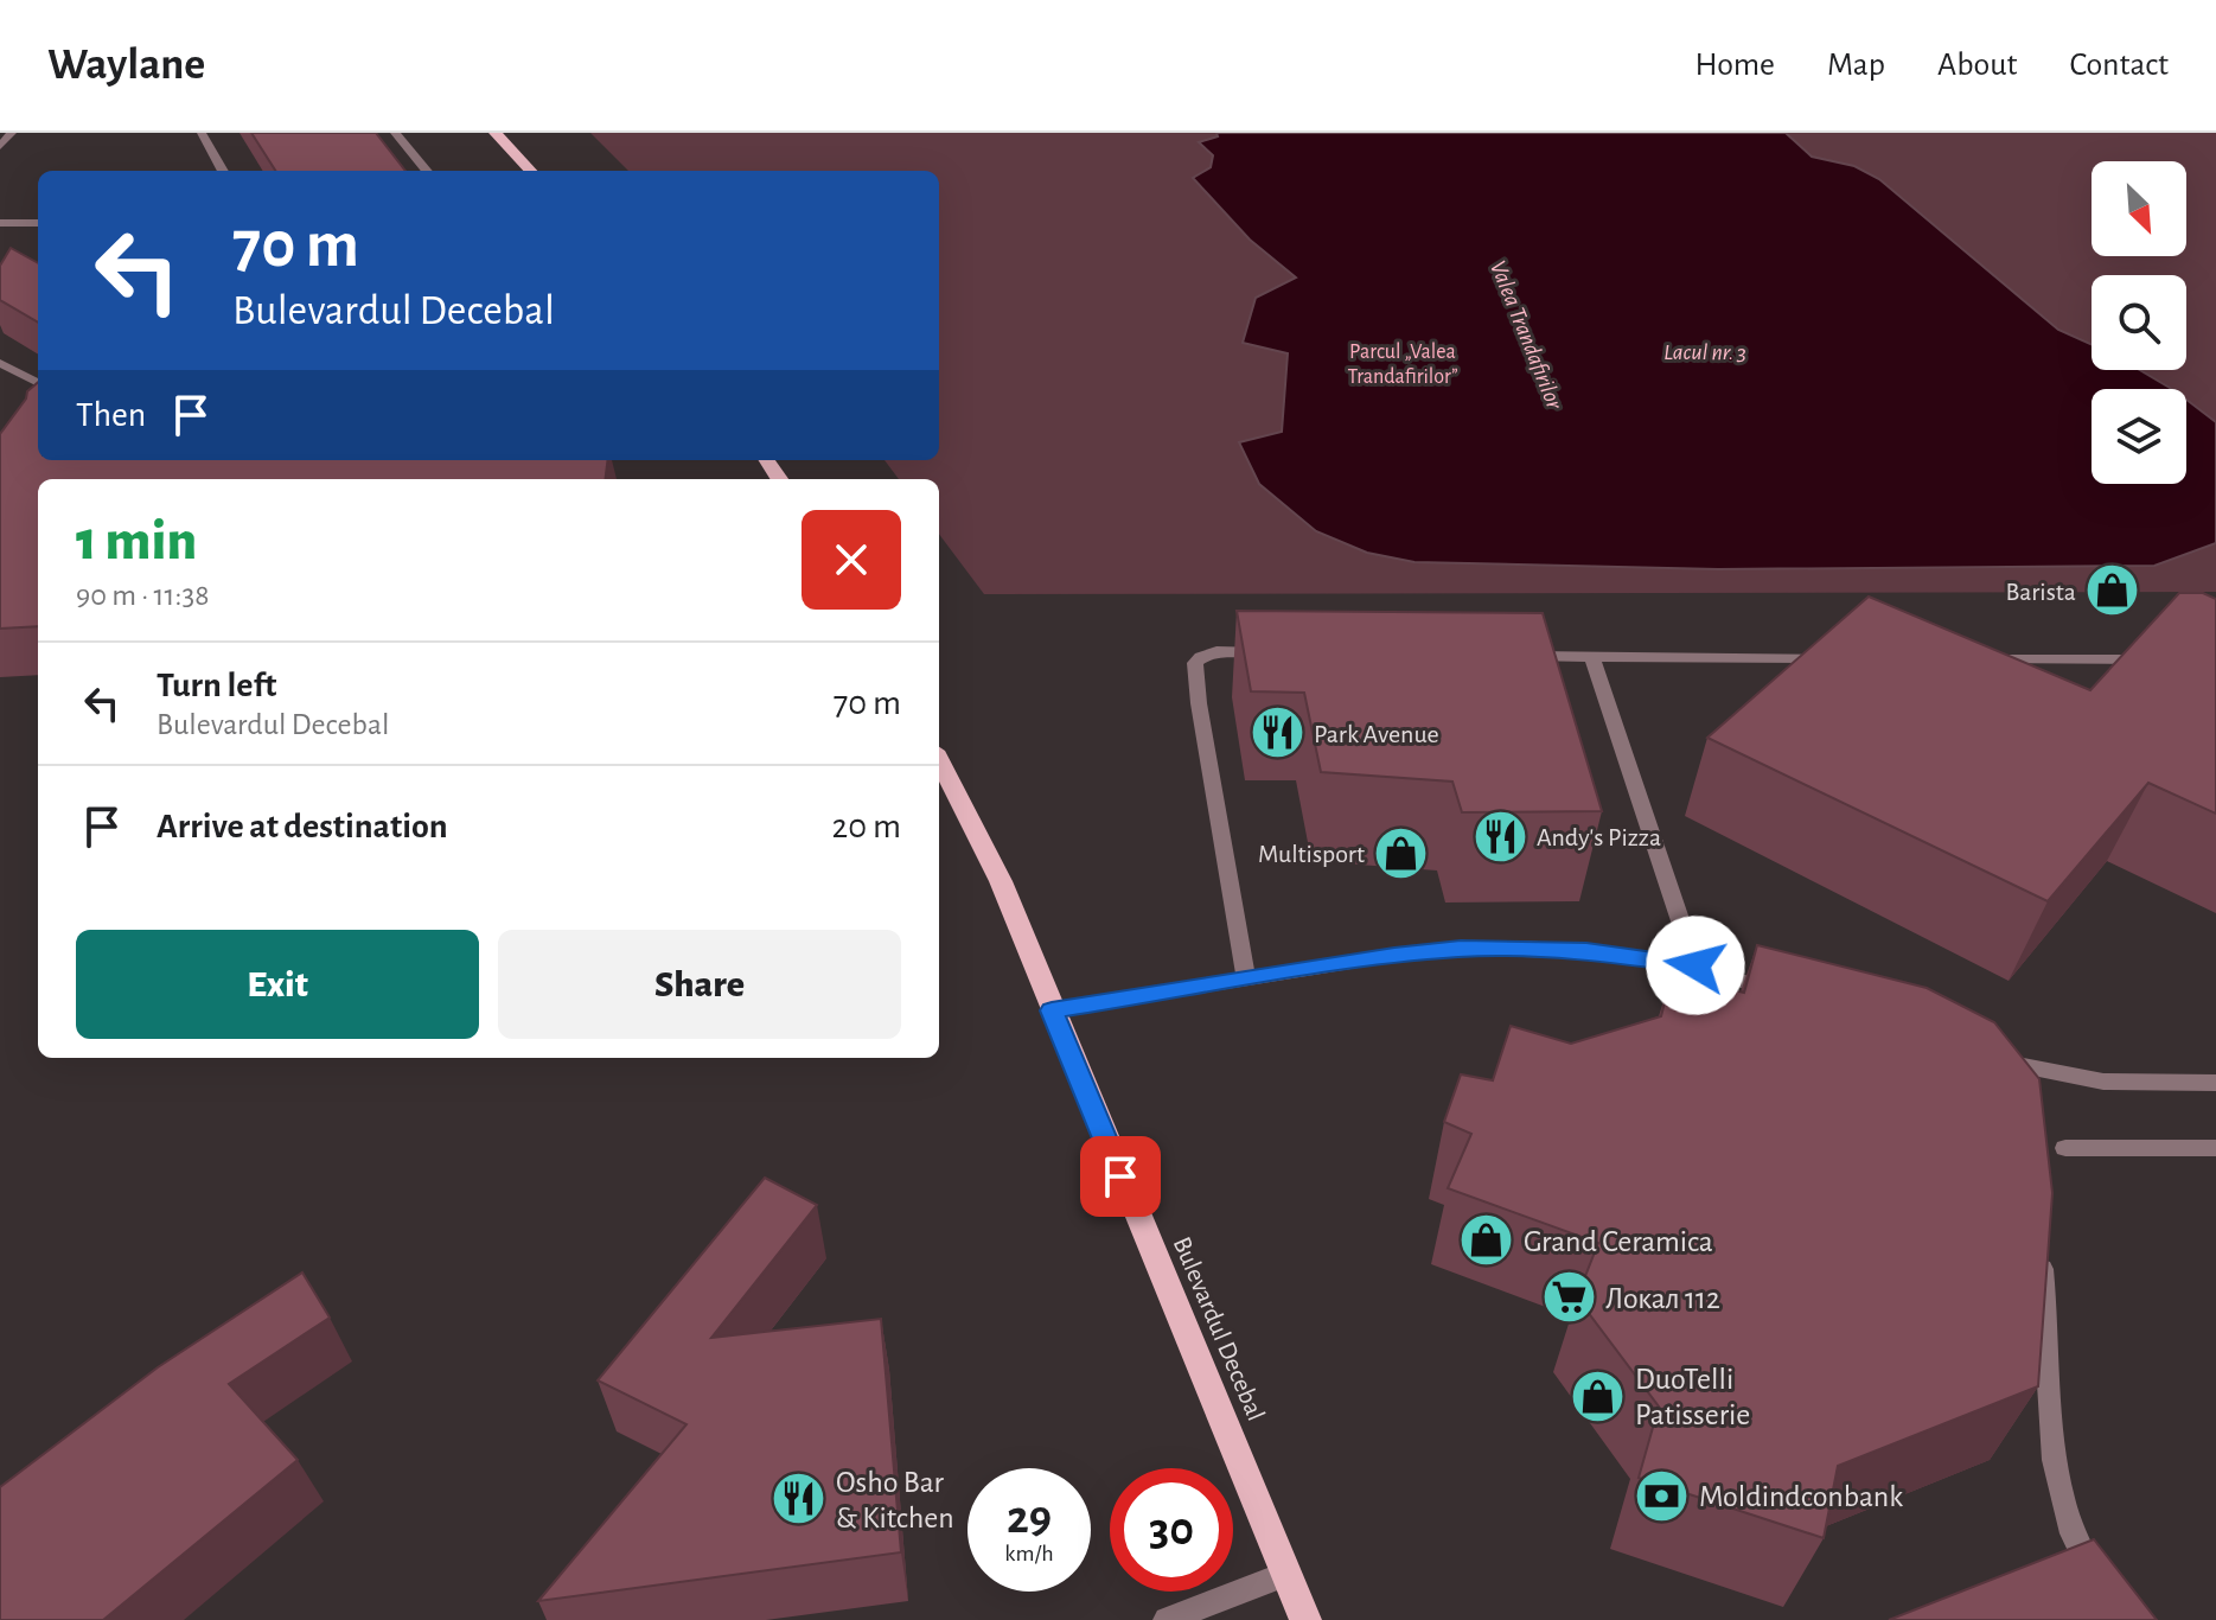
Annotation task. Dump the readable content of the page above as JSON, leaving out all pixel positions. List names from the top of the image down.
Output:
{
  "streets": {
    "main road": ["Bulevardul Decebal"]
  },
  "water": ["Valea Trandafirilor", "Lacul nr. 3"],
  "parks": ["Parcul „Valea Trandafirilor”"],
  "places": {
    "shop": [
      "Barista",
      "Multisport",
      "Grand Ceramica",
      "DuoTelli Patisserie"
    ],
    "restaurant": ["Park Avenue", "Andy's Pizza", "Osho Bar & Kitchen"],
    "supermarket": ["Локал 112"],
    "bank": ["Moldindconbank"]
  },
  "north": "bottom right",
  "page": {
    "header": "Waylane",
    "nav": [
      "Home",
      "Map",
      "About",
      "Contact"
    ],
    "turn": ["70 m", "Bulevardul Decebal"],
    "then": "Then",
    "heading": ["1 min", "90 m · 11:38"],
    "list": [
      {
        "name": "Turn left",
        "note": "Bulevardul Decebal",
        "value": "70 m"
      },
      {
        "name": "Arrive at destination",
        "value": "20 m"
      }
    ],
    "buttons": ["Exit", "Share"],
    "speed": "29 km/h",
    "limit": "30"
  }
}
